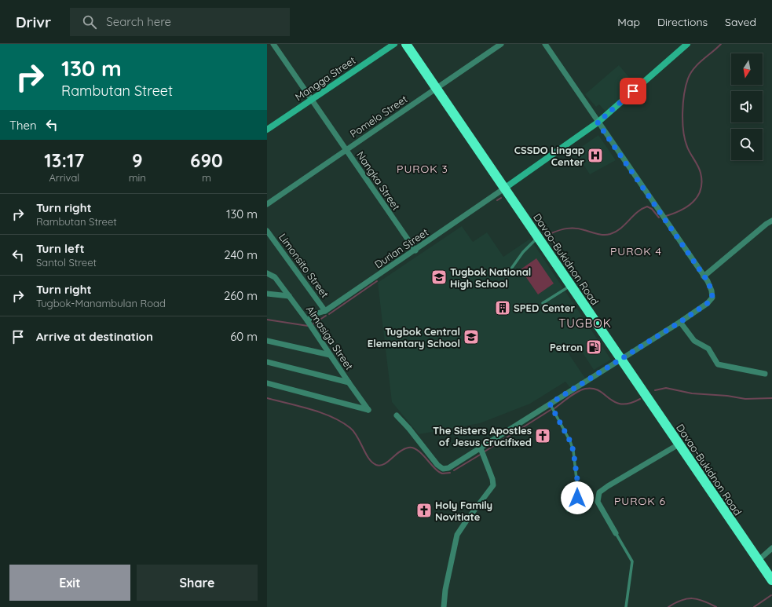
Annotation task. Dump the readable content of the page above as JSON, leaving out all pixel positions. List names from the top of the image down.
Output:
{
  "streets": {
    "highway": ["Davao-Bukidnon Road"],
    "street": [
      "Mangga Street",
      "Pomelo Street",
      "Nangka Street",
      "Durian Street",
      "Limonsito Street",
      "Almasiga Street"
    ]
  },
  "crossings": [
    ["Mangga Street", "Nangka Street"],
    ["Pomelo Street", "Nangka Street"],
    ["Pomelo Street", "Davao-Bukidnon Road"],
    ["Nangka Street", "Durian Street"],
    ["Durian Street", "Davao-Bukidnon Road"],
    ["Durian Street", "Limonsito Street"],
    ["Durian Street", "Almasiga Street"]
  ],
  "districts": [
    "PUROK 3",
    "PUROK 4",
    "TUGBOK",
    "PUROK 6"
  ],
  "places": {
    "hospital": ["CSSDO Lingap Center"],
    "school or university": ["Tugbok National High School", "Tugbok Central Elementary School"],
    "building": ["SPED Center"],
    "fuel station": ["Petron"],
    "church": ["The Sisters Apostles of Jesus Crucifixed", "Holy Family Novitiate"]
  },
  "north": "bottom",
  "page": {
    "header": "Drivr",
    "search": "Search here",
    "nav": ["Map", "Directions", "Saved"],
    "turn": ["130 m", "Rambutan Street"],
    "then": "Then",
    "eta": [
      "13:17",
      "Arrival",
      "9",
      "min",
      "690",
      "m"
    ],
    "list": [
      {
        "name": "Turn right",
        "note": "Rambutan Street",
        "value": "130 m"
      },
      {
        "name": "Turn left",
        "note": "Santol Street",
        "value": "240 m"
      },
      {
        "name": "Turn right",
        "note": "Tugbok-Manambulan Road",
        "value": "260 m"
      },
      {
        "name": "Arrive at destination",
        "value": "60 m"
      }
    ],
    "buttons": ["Exit", "Share"]
  }
}
